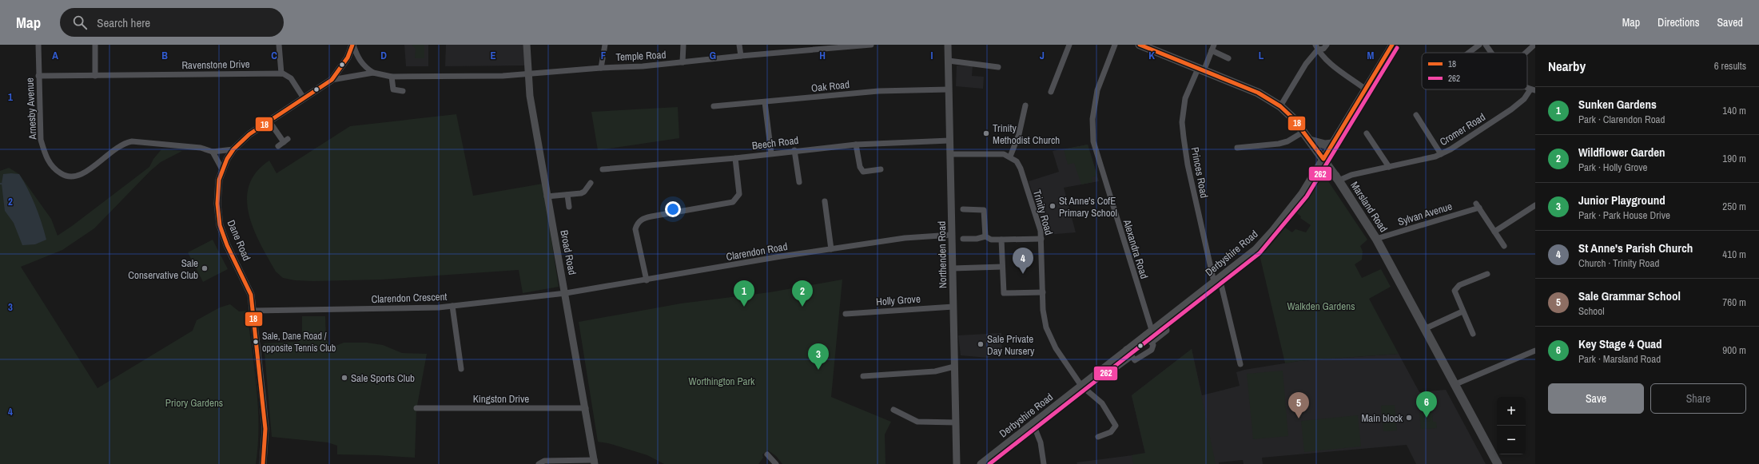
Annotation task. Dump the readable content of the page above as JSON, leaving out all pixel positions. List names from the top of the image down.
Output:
{
  "streets": {
    "main road": ["Marsland Road"],
    "street": [
      "Temple Road",
      "Ravenstone Drive",
      "Oak Road",
      "Arnesby Avenue",
      "Cromer Road",
      "Beech Road",
      "Princes Road",
      "Trinity Road",
      "Sylvan Avenue",
      "Dane Road",
      "Alexandra Road",
      "Clarendon Road",
      "Broad Road",
      "Derbyshire Road",
      "Northenden Road",
      "Clarendon Crescent",
      "Holly Grove",
      "Kingston Drive"
    ]
  },
  "crossings": [
    ["Temple Road", "Dane Road"],
    ["Temple Road", "Broad Road"],
    ["Ravenstone Drive", "Arnesby Avenue"],
    ["Oak Road", "Northenden Road"],
    ["Arnesby Avenue", "Dane Road"],
    ["Cromer Road", "Marsland Road"],
    ["Beech Road", "Northenden Road"],
    ["Princes Road", "Marsland Road"],
    ["Princes Road", "Derbyshire Road"],
    ["Marsland Road", "Sylvan Avenue"],
    ["Marsland Road", "Derbyshire Road"],
    ["Trinity Road", "Derbyshire Road"],
    ["Dane Road", "Clarendon Crescent"],
    ["Alexandra Road", "Derbyshire Road"],
    ["Clarendon Road", "Broad Road"],
    ["Clarendon Road", "Northenden Road"],
    ["Clarendon Road", "Clarendon Crescent"],
    ["Broad Road", "Clarendon Crescent"],
    ["Broad Road", "Kingston Drive"],
    ["Northenden Road", "Holly Grove"]
  ],
  "parks": ["Walkden Gardens", "Worthington Park", "Priory Gardens"],
  "places": [
    "Trinity Methodist Church",
    "St Anne's CofE Primary School",
    "Sale Conservative Club",
    "Sale, Dane Road / opposite Tennis Club",
    "Sale Private Day Nursery",
    "Sale Sports Club",
    "Main block"
  ],
  "lines": ["transit line 18", "transit line 262"],
  "legend": ["18", "262"],
  "page": {
    "header": "Map",
    "search": "Search here",
    "nav": ["Map", "Directions", "Saved"],
    "heading": ["Nearby", "6 results"],
    "list": [
      {
        "mark": "1",
        "name": "Sunken Gardens",
        "note": "Park · Clarendon Road",
        "value": "140 m"
      },
      {
        "mark": "2",
        "name": "Wildflower Garden",
        "note": "Park · Holly Grove",
        "value": "190 m"
      },
      {
        "mark": "3",
        "name": "Junior Playground",
        "note": "Park · Park House Drive",
        "value": "250 m"
      },
      {
        "mark": "4",
        "name": "St Anne's Parish Church",
        "note": "Church · Trinity Road",
        "value": "410 m"
      },
      {
        "mark": "5",
        "name": "Sale Grammar School",
        "note": "School",
        "value": "760 m"
      },
      {
        "mark": "6",
        "name": "Key Stage 4 Quad",
        "note": "Park · Marsland Road",
        "value": "900 m"
      }
    ],
    "pins": [
      "4",
      "1",
      "2",
      "3",
      "6",
      "5"
    ],
    "buttons": ["Save", "Share"],
    "map_buttons": ["+", "−"]
  },
  "grid": {
    "columns": [
      "A",
      "B",
      "C",
      "D",
      "E",
      "F",
      "G",
      "H",
      "I",
      "J",
      "K",
      "L",
      "M"
    ],
    "rows": [
      "1",
      "2",
      "3",
      "4"
    ]
  }
}
